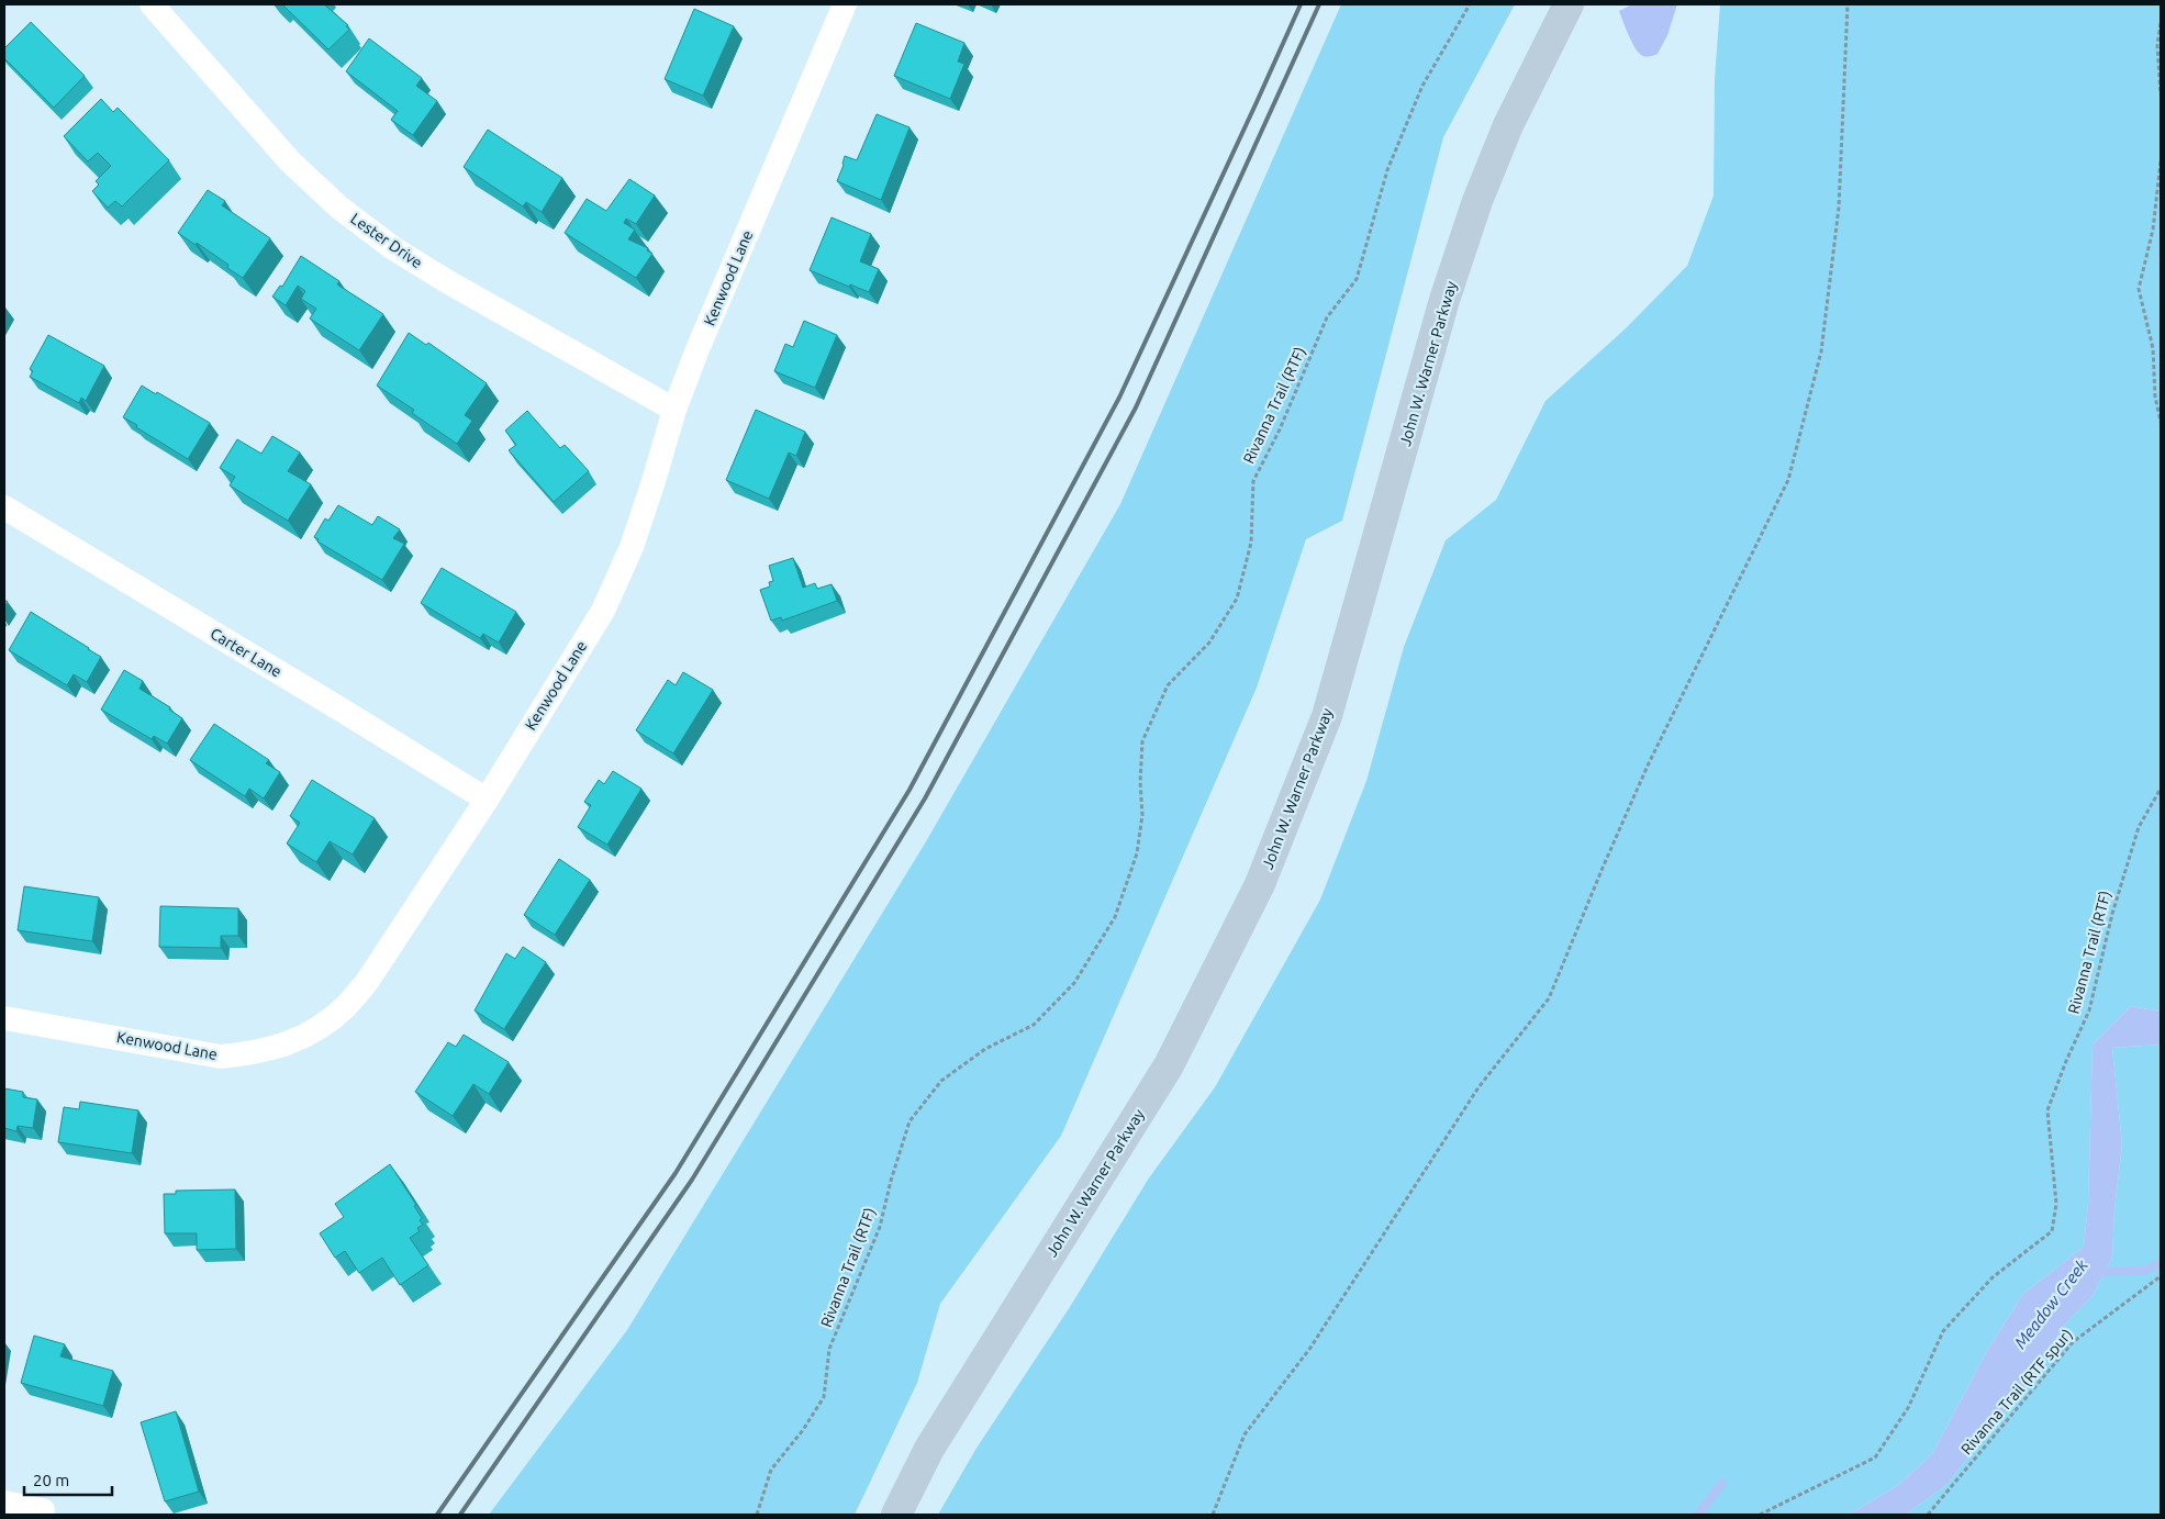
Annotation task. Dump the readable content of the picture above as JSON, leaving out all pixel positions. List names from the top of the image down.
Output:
{
  "streets": {
    "main road": ["John W. Warner Parkway"],
    "street": ["Lester Drive", "Kenwood Lane", "Carter Lane"],
    "path": ["Rivanna Trail (RTF)", "Rivanna Trail (RTF spur)"]
  },
  "crossings": [
    ["Lester Drive", "Kenwood Lane"],
    ["Kenwood Lane", "Carter Lane"]
  ],
  "water": ["Meadow Creek"],
  "scale_bar": "20 m"
}
